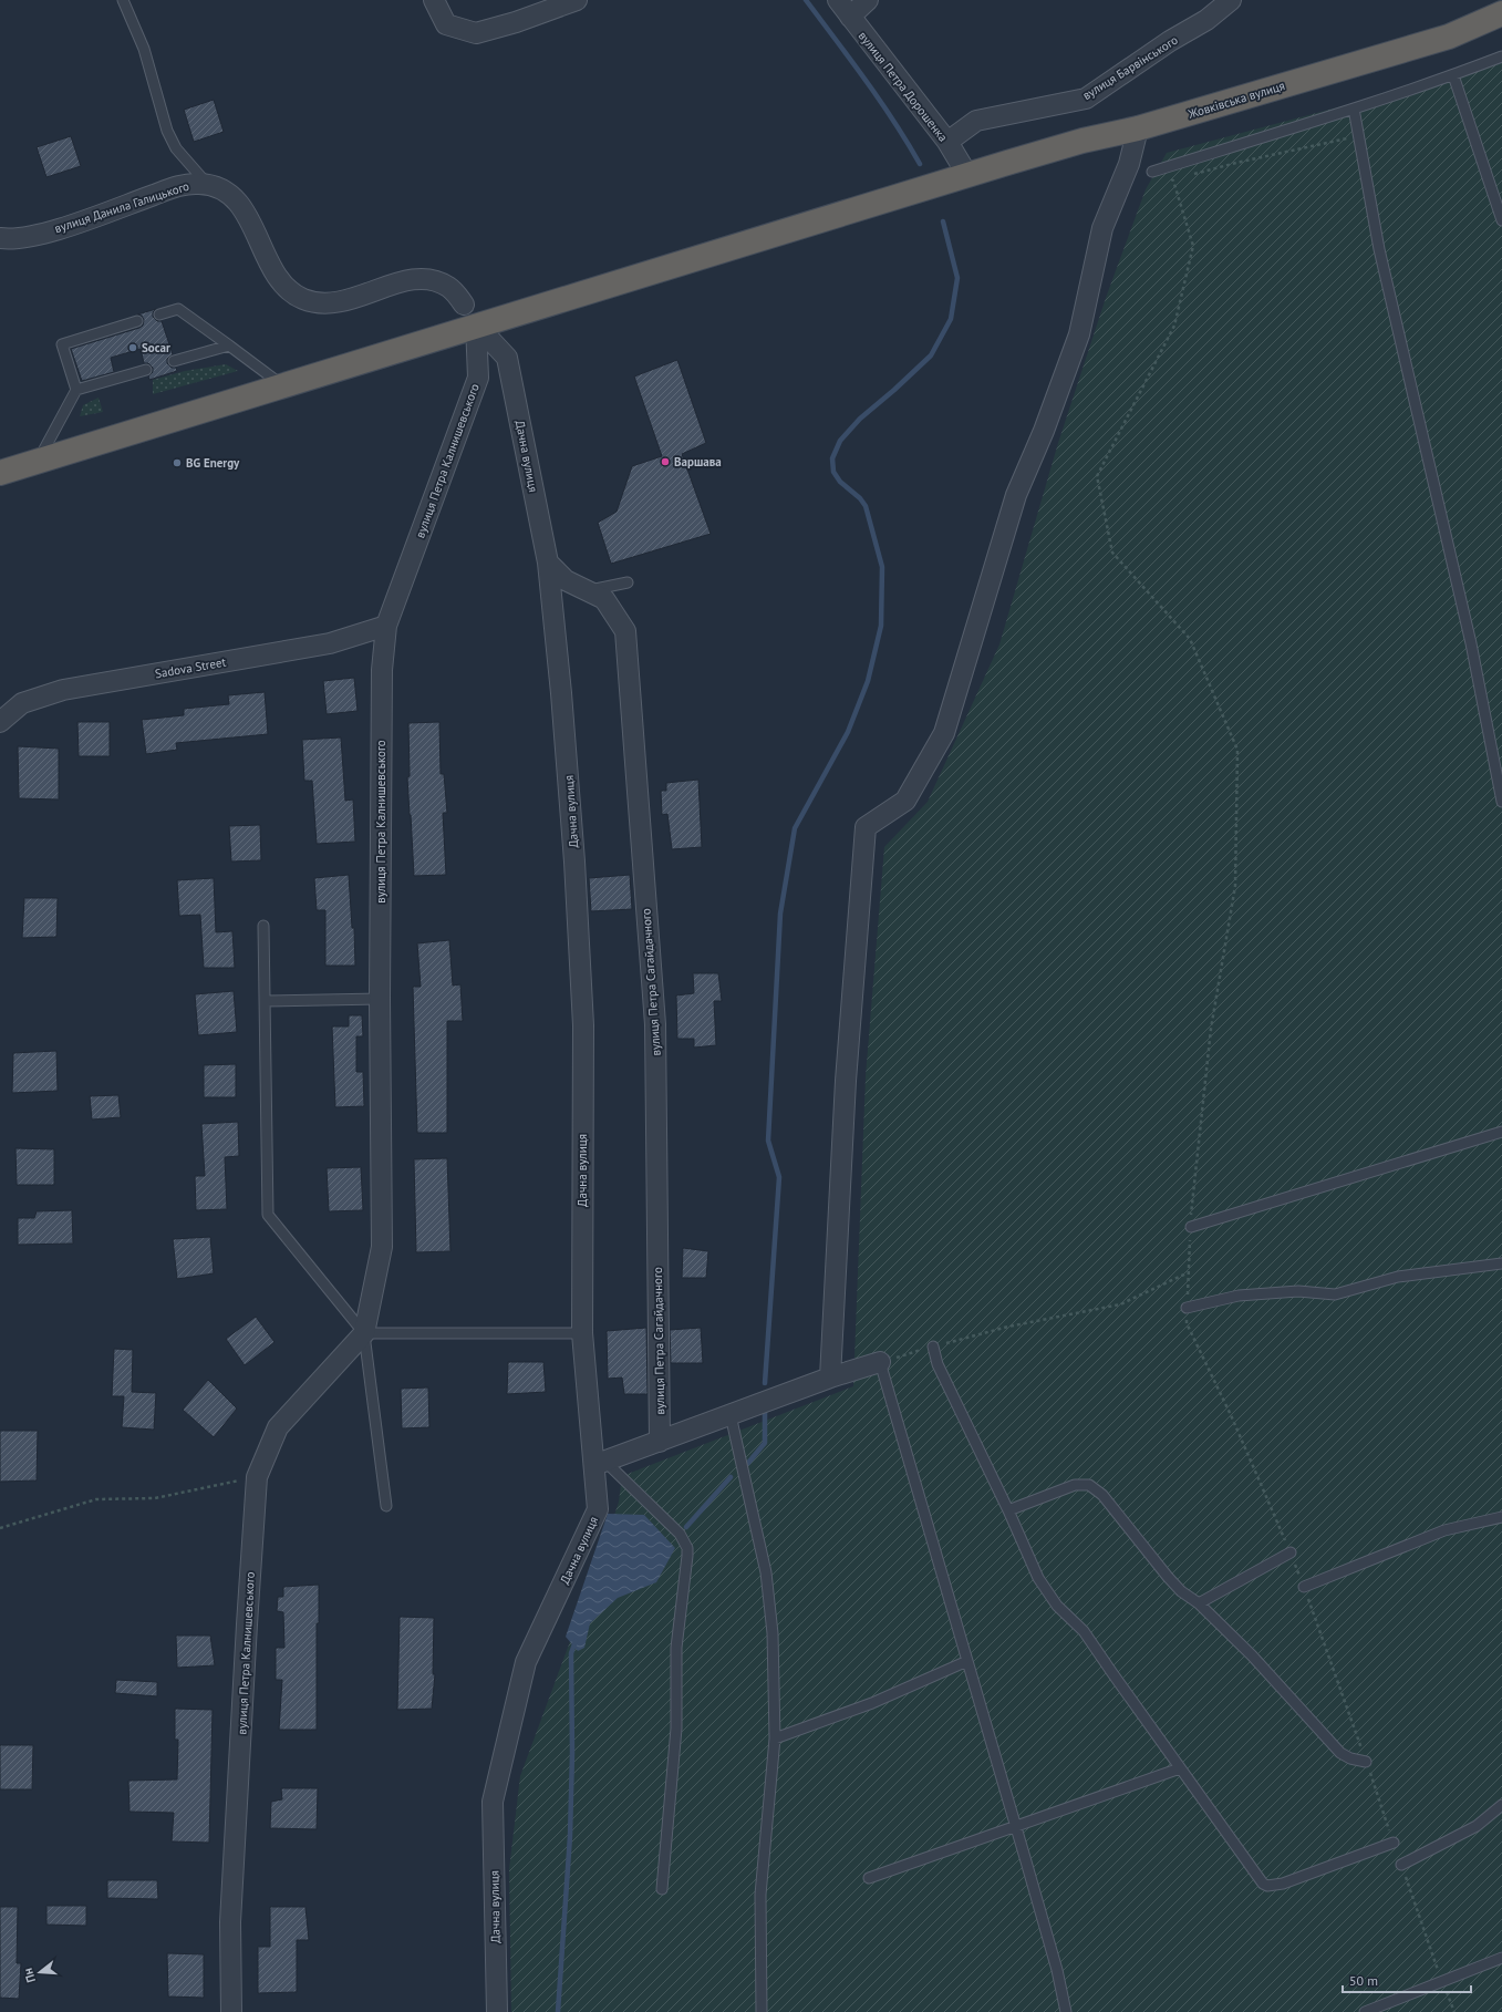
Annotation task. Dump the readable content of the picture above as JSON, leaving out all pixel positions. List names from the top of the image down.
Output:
{
  "streets": {
    "highway": ["Жовківська вулиця"],
    "street": [
      "вулиця Барвінського",
      "вулиця Петра Дорошенка",
      "вулиця Данила Галицького",
      "Дачна вулиця",
      "вулиця Петра Калнишевського",
      "Sadova Street",
      "вулиця Петра Сагайдачного"
    ]
  },
  "crossings": [
    ["вулиця Барвінського", "вулиця Петра Дорошенка"],
    ["вулиця Петра Дорошенка", "Жовківська вулиця"],
    ["Жовківська вулиця", "вулиця Данила Галицького"],
    ["Жовківська вулиця", "Дачна вулиця"],
    ["Жовківська вулиця", "вулиця Петра Калнишевського"],
    ["вулиця Данила Галицького", "Дачна вулиця"],
    ["вулиця Данила Галицького", "вулиця Петра Калнишевського"],
    ["Дачна вулиця", "вулиця Петра Калнишевського"],
    ["Дачна вулиця", "вулиця Петра Сагайдачного"],
    ["вулиця Петра Калнишевського", "Sadova Street"]
  ],
  "places": ["Socar", "Варшава", "BG Energy"],
  "scale_bar": "50 m",
  "north": "left"
}
